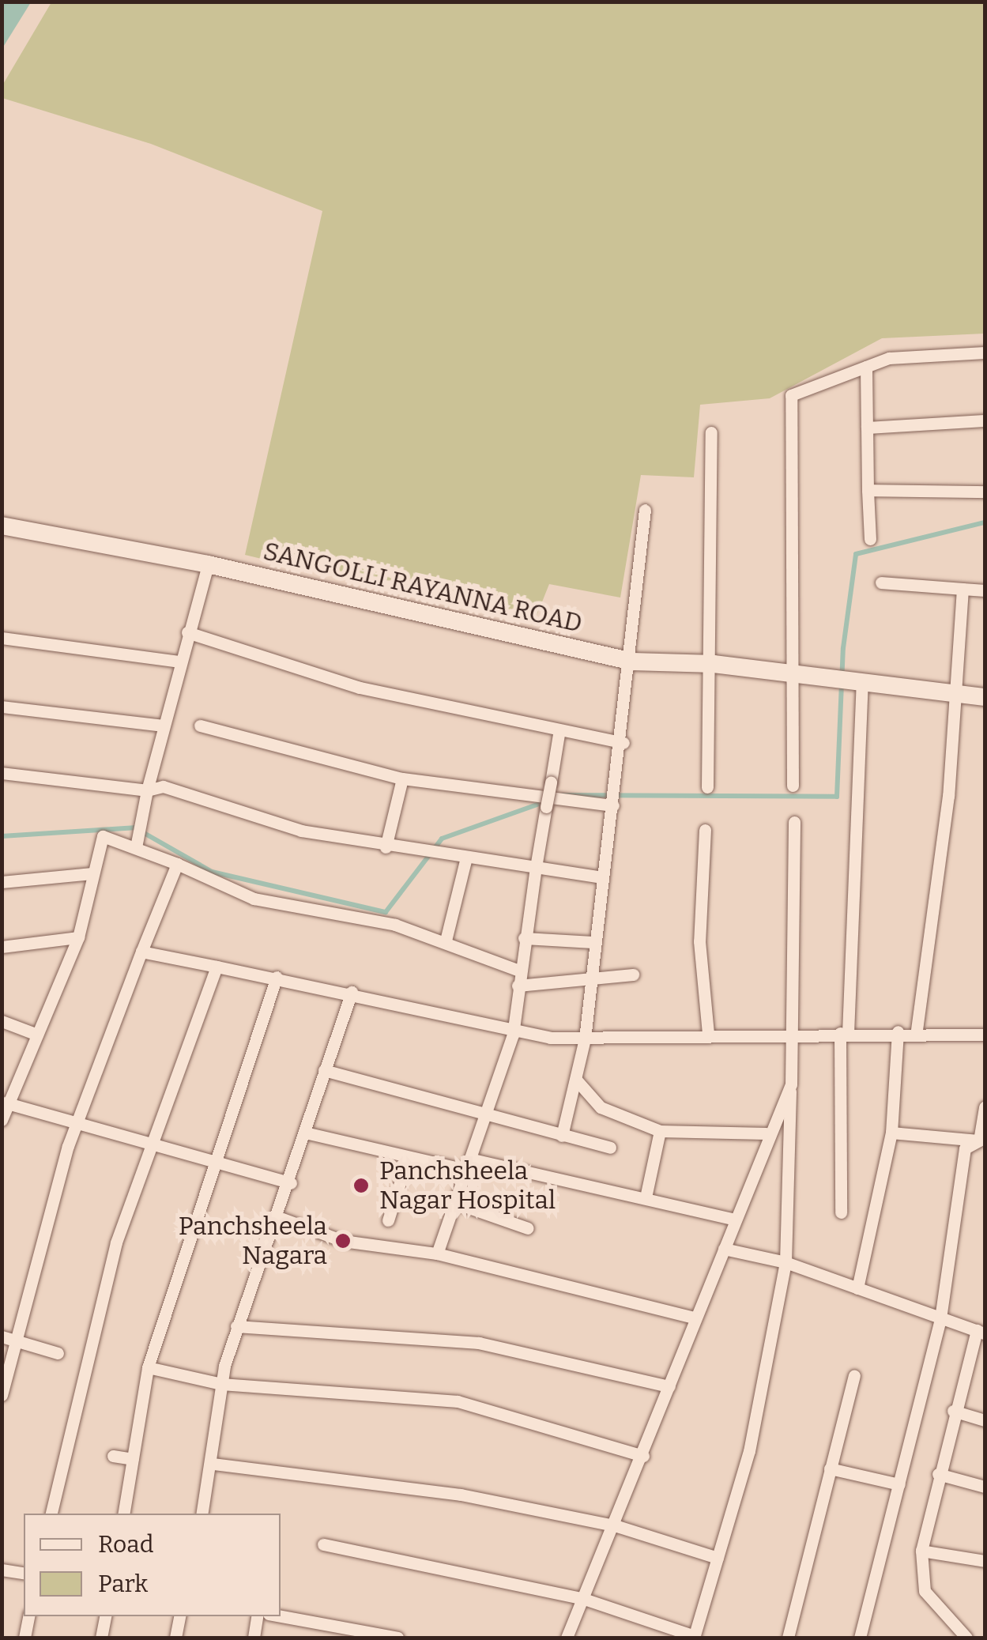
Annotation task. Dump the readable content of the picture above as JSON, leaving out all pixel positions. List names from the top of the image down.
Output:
{
  "streets": {
    "street": ["SANGOLLI RAYANNA ROAD"]
  },
  "places": ["Panchsheela Nagar Hospital", "Panchsheela Nagara"],
  "legend": ["Road", "Park"]
}
